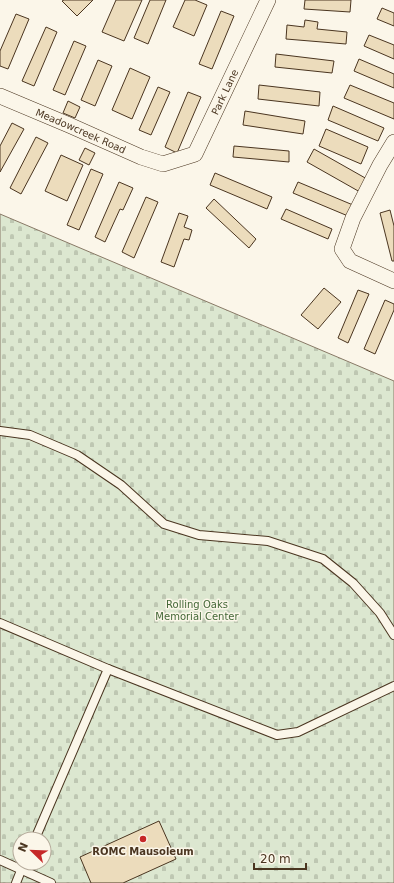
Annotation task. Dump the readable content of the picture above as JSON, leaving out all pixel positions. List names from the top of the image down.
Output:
{
  "streets": {
    "street": ["Park Lane", "Meadowcreek Road"]
  },
  "crossings": [
    ["Park Lane", "Meadowcreek Road"]
  ],
  "parks": ["Rolling Oaks Memorial Center"],
  "places": ["ROMC Mausoleum"],
  "scale_bar": "20 m",
  "north": "top left"
}
